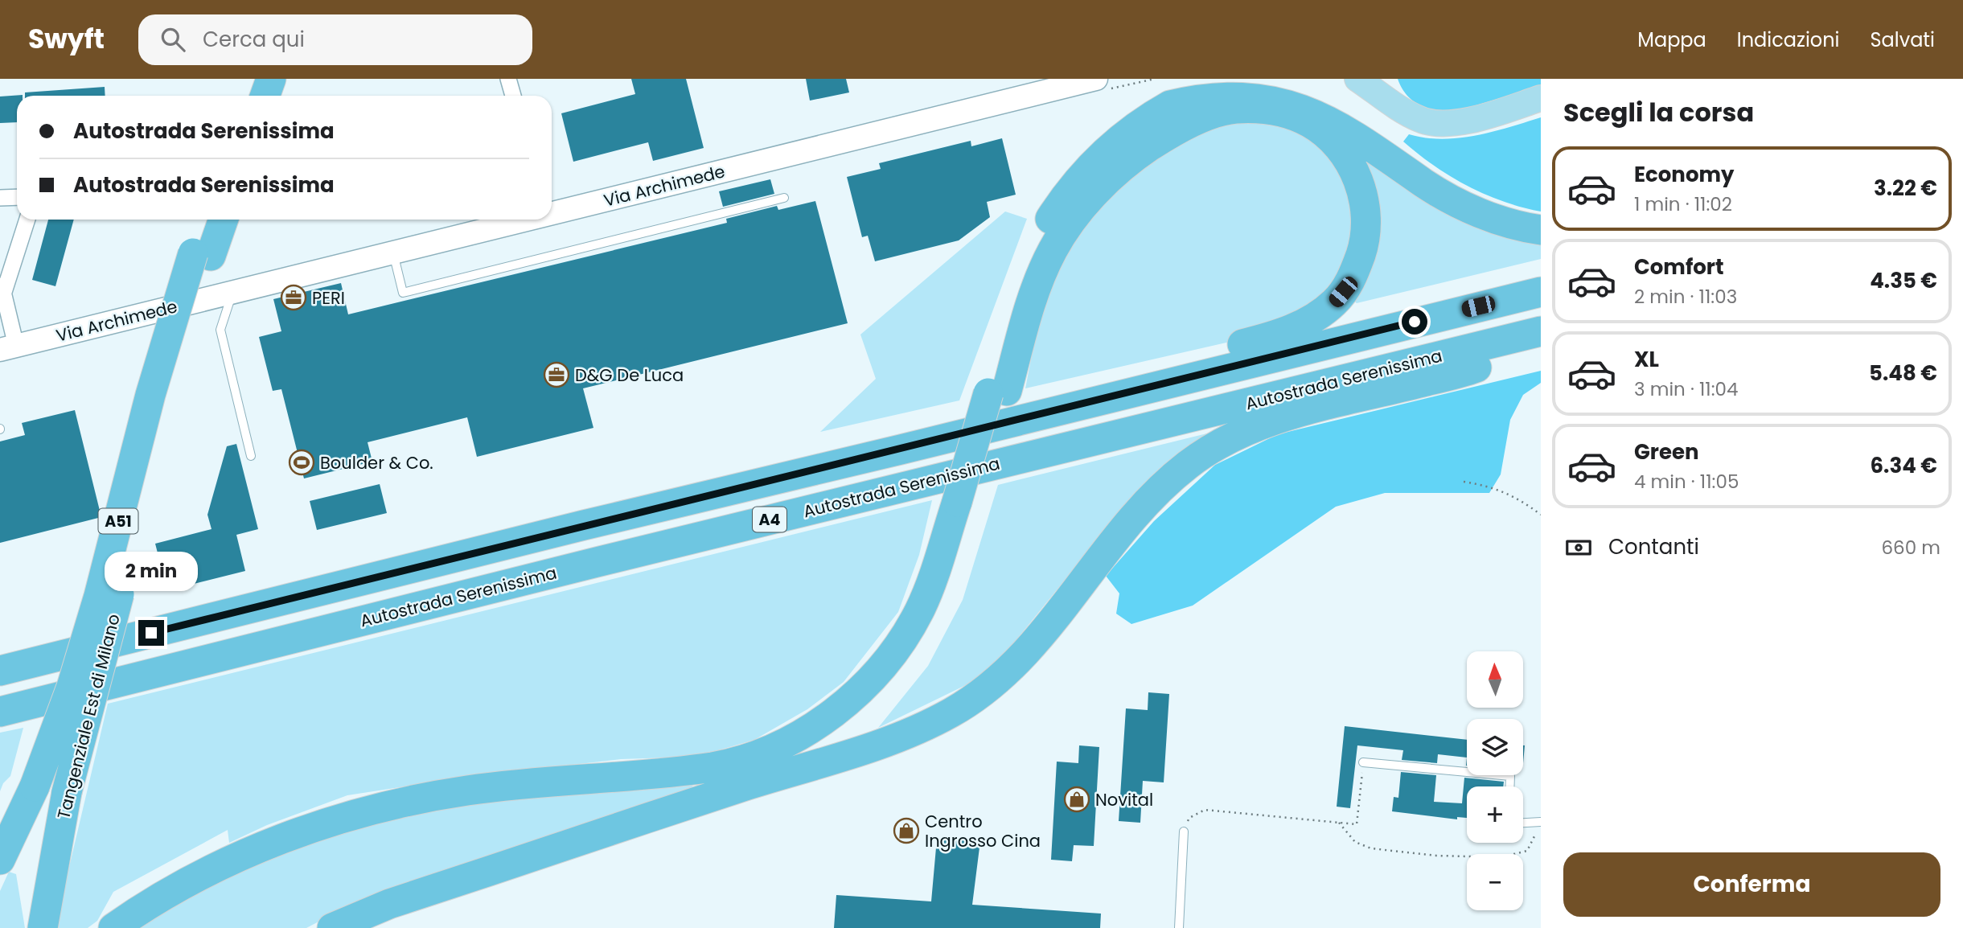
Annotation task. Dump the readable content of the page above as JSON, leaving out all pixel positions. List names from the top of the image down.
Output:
{
  "streets": {
    "highway": [
      "Autostrada Serenissima",
      "A4",
      "A51",
      "Tangenziale Est di Milano"
    ],
    "street": ["Via Archimede"]
  },
  "places": {
    "office": ["PERI", "D&G De Luca"],
    "sports": ["Boulder & Co."],
    "shop": ["Novital", "Centro Ingrosso Cina"]
  },
  "north": "top",
  "page": {
    "header": "Swyft",
    "search": "Cerca qui",
    "nav": ["Mappa", "Indicazioni", "Salvati"],
    "heading": "Scegli la corsa",
    "banner": ["Autostrada Serenissima", "Autostrada Serenissima"],
    "list": [
      {
        "name": "Economy",
        "note": "1 min · 11:02",
        "value": "3.22 €"
      },
      {
        "name": "Comfort",
        "note": "2 min · 11:03",
        "value": "4.35 €"
      },
      {
        "name": "XL",
        "note": "3 min · 11:04",
        "value": "5.48 €"
      },
      {
        "name": "Green",
        "note": "4 min · 11:05",
        "value": "6.34 €"
      }
    ],
    "pay": ["Contanti", "660 m"],
    "bubble": "2 min",
    "map_buttons": ["+", "−"],
    "buttons": "Conferma"
  }
}
